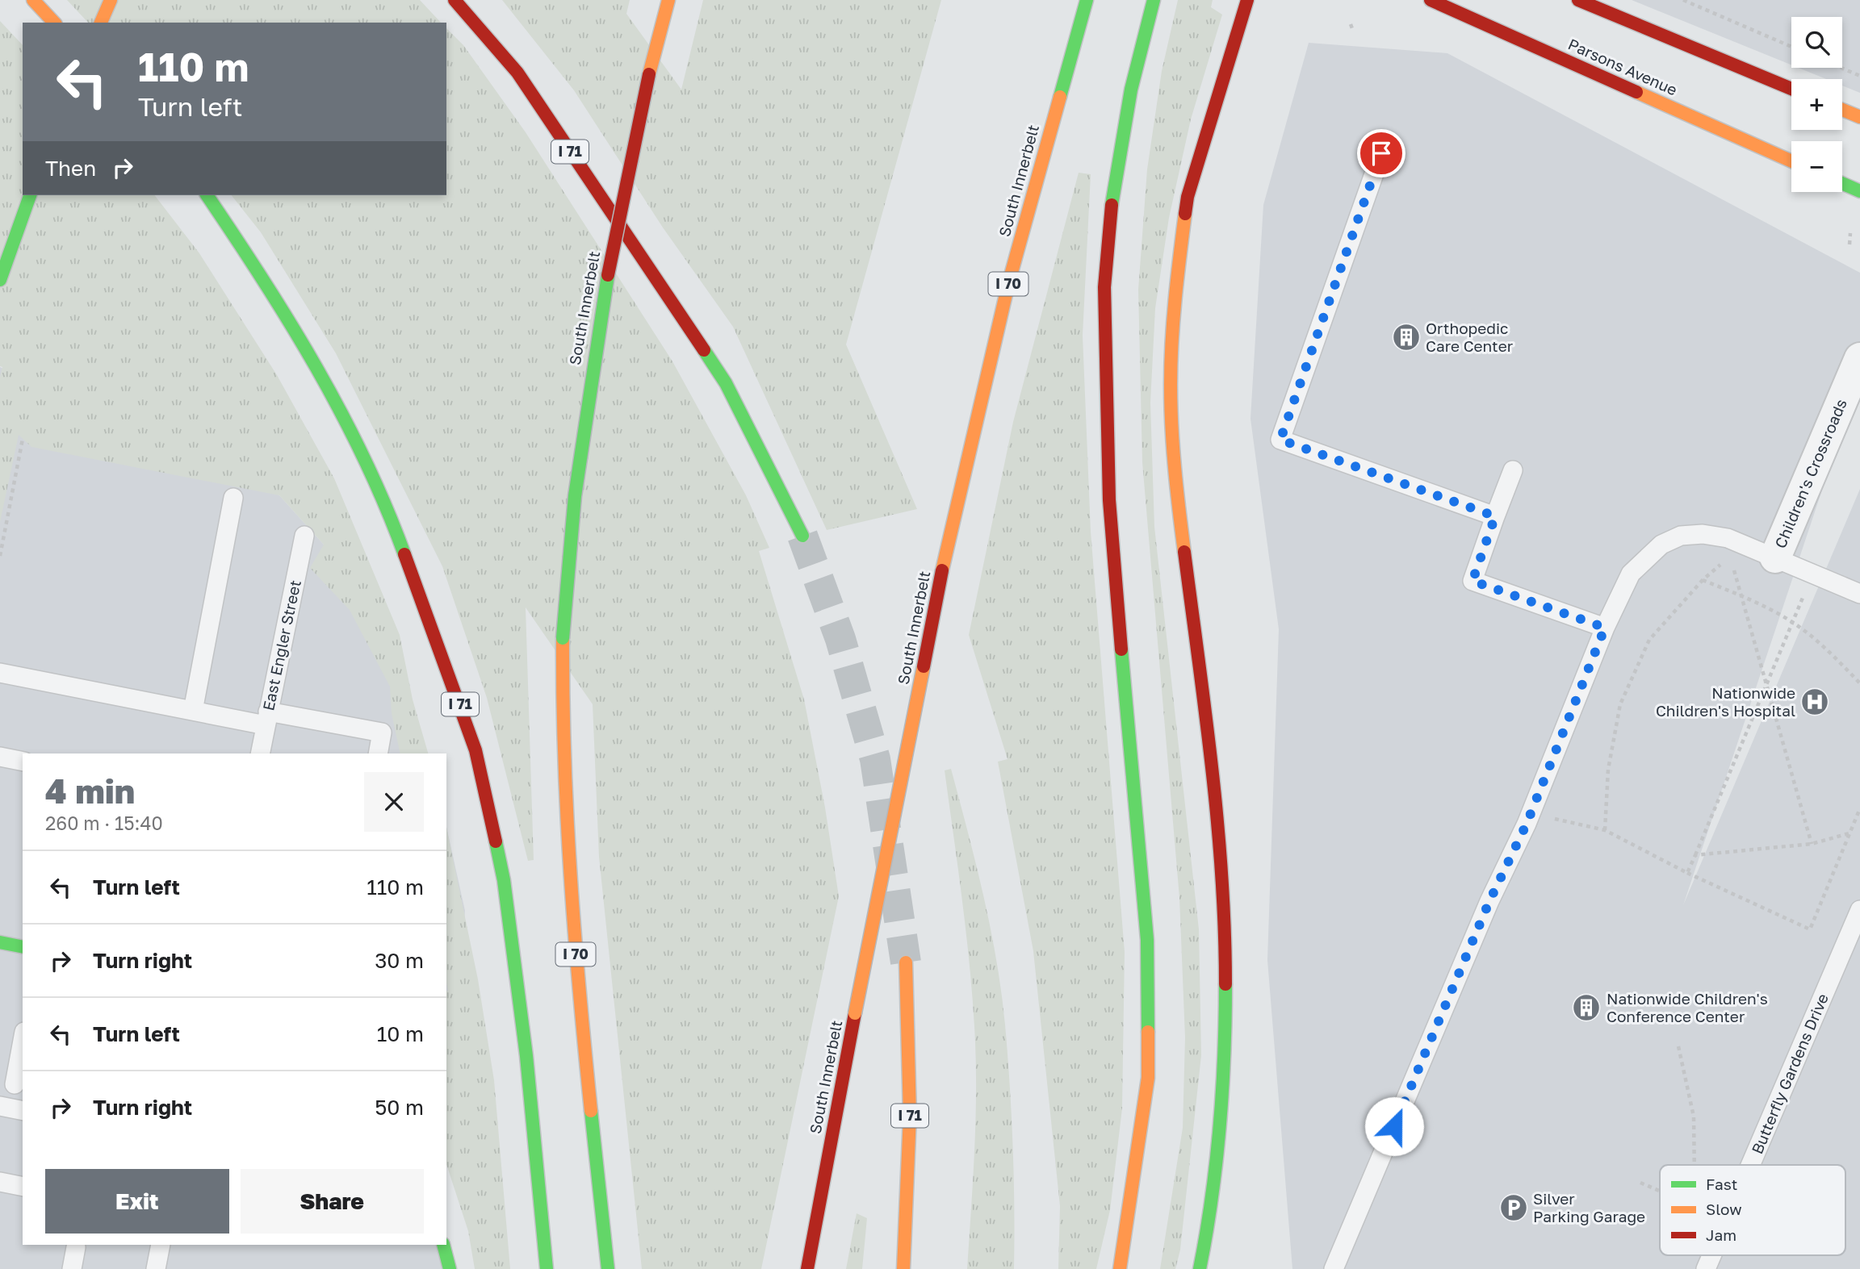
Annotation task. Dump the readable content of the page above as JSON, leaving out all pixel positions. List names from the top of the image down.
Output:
{
  "streets": {
    "main road": [
      "Parsons Avenue",
      "I 71",
      "South Innerbelt",
      "I 70"
    ],
    "street": ["Children's Crossroads"],
    "lane": ["East Engler Street", "Butterfly Gardens Drive"]
  },
  "places": {
    "building": ["Orthopedic Care Center", "Nationwide Children's Conference Center"],
    "hospital": ["Nationwide Children's Hospital"],
    "parking": ["Silver Parking Garage"]
  },
  "legend": ["Fast", "Slow", "Jam"],
  "page": {
    "map_buttons": ["+", "−"],
    "turn": ["110 m", "Turn left"],
    "then": "Then",
    "heading": ["4 min", "260 m · 15:40"],
    "list": [
      {
        "name": "Turn left",
        "value": "110 m"
      },
      {
        "name": "Turn right",
        "value": "30 m"
      },
      {
        "name": "Turn left",
        "value": "10 m"
      },
      {
        "name": "Turn right",
        "value": "50 m"
      }
    ],
    "buttons": ["Exit", "Share"]
  }
}
